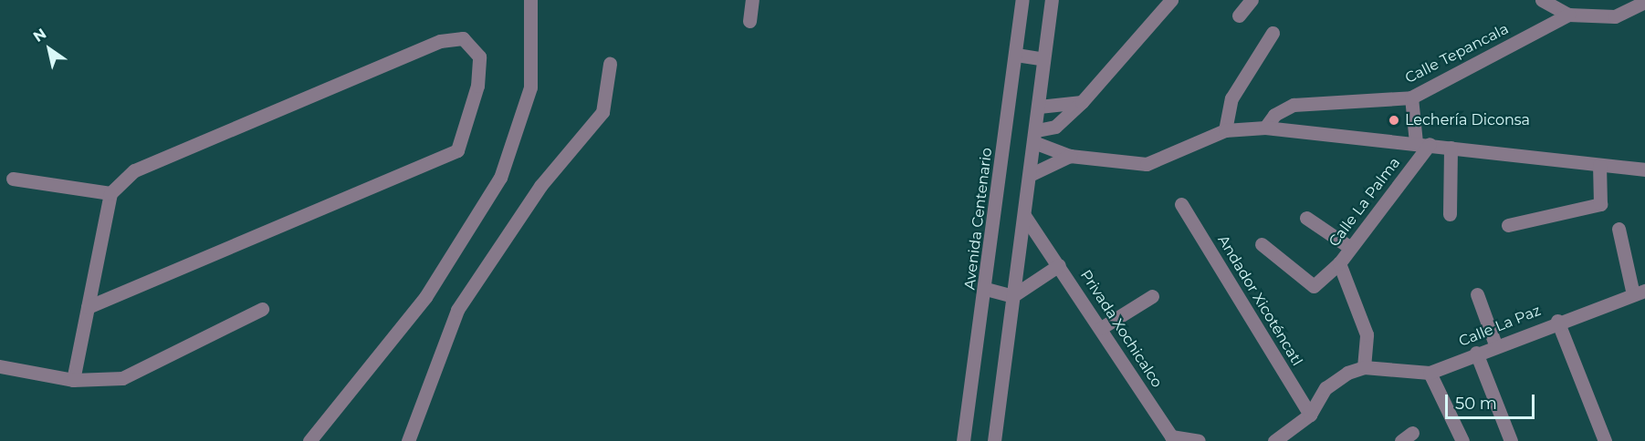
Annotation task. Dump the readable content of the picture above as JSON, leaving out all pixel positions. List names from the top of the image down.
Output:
{
  "streets": {
    "street": [
      "Calle Tepancala",
      "Calle La Palma",
      "Avenida Centenario",
      "Andador Xicoténcatl",
      "Calle La Paz",
      "Privada Xochicalco"
    ]
  },
  "crossings": [
    ["Calle La Palma", "Calle La Paz"]
  ],
  "places": ["Lechería Diconsa"],
  "scale_bar": "50 m",
  "north": "top left"
}
